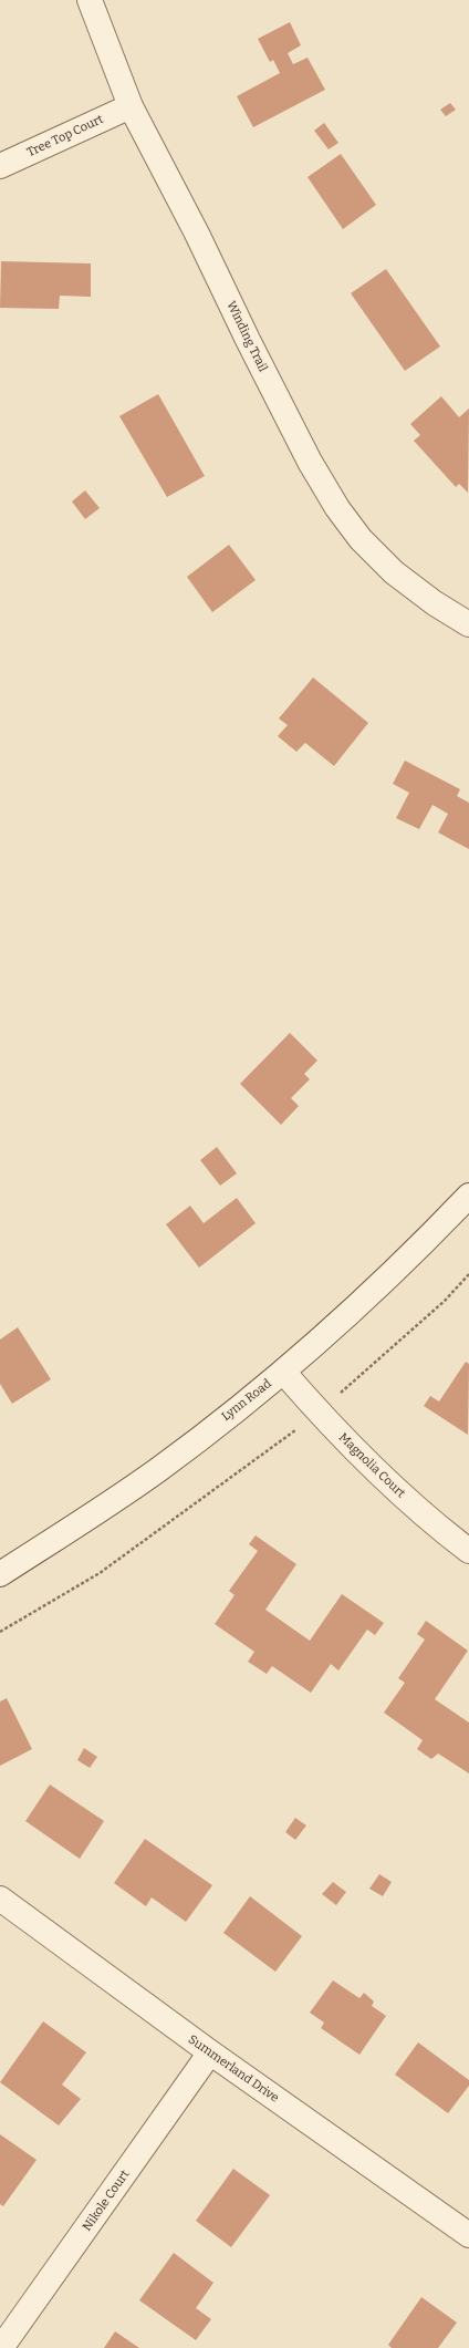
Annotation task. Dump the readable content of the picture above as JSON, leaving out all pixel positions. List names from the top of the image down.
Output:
{
  "streets": {
    "street": [
      "Tree Top Court",
      "Winding Trail",
      "Lynn Road",
      "Magnolia Court",
      "Summerland Drive",
      "Nikole Court"
    ]
  },
  "crossings": [
    ["Tree Top Court", "Winding Trail"],
    ["Lynn Road", "Magnolia Court"],
    ["Summerland Drive", "Nikole Court"]
  ]
}
